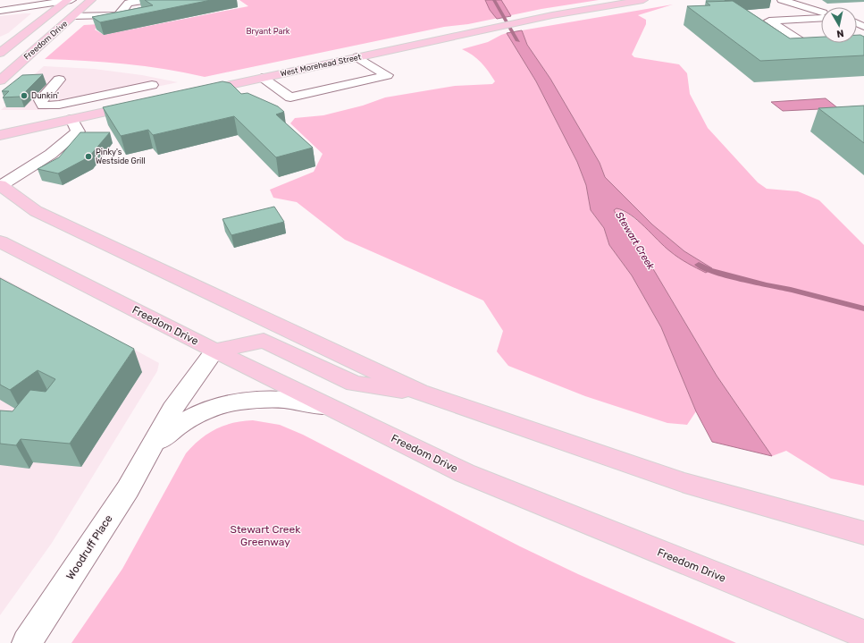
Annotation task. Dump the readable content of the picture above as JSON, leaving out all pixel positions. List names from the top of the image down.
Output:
{
  "streets": {
    "main road": ["Freedom Drive", "West Morehead Street"],
    "street": ["Woodruff Place"]
  },
  "crossings": [
    ["Freedom Drive", "Woodruff Place"]
  ],
  "water": ["Stewart Creek"],
  "parks": ["Bryant Park", "Stewart Creek Greenway"],
  "places": ["Dunkin'", "Pinky's Westside Grill"],
  "north": "bottom"
}
